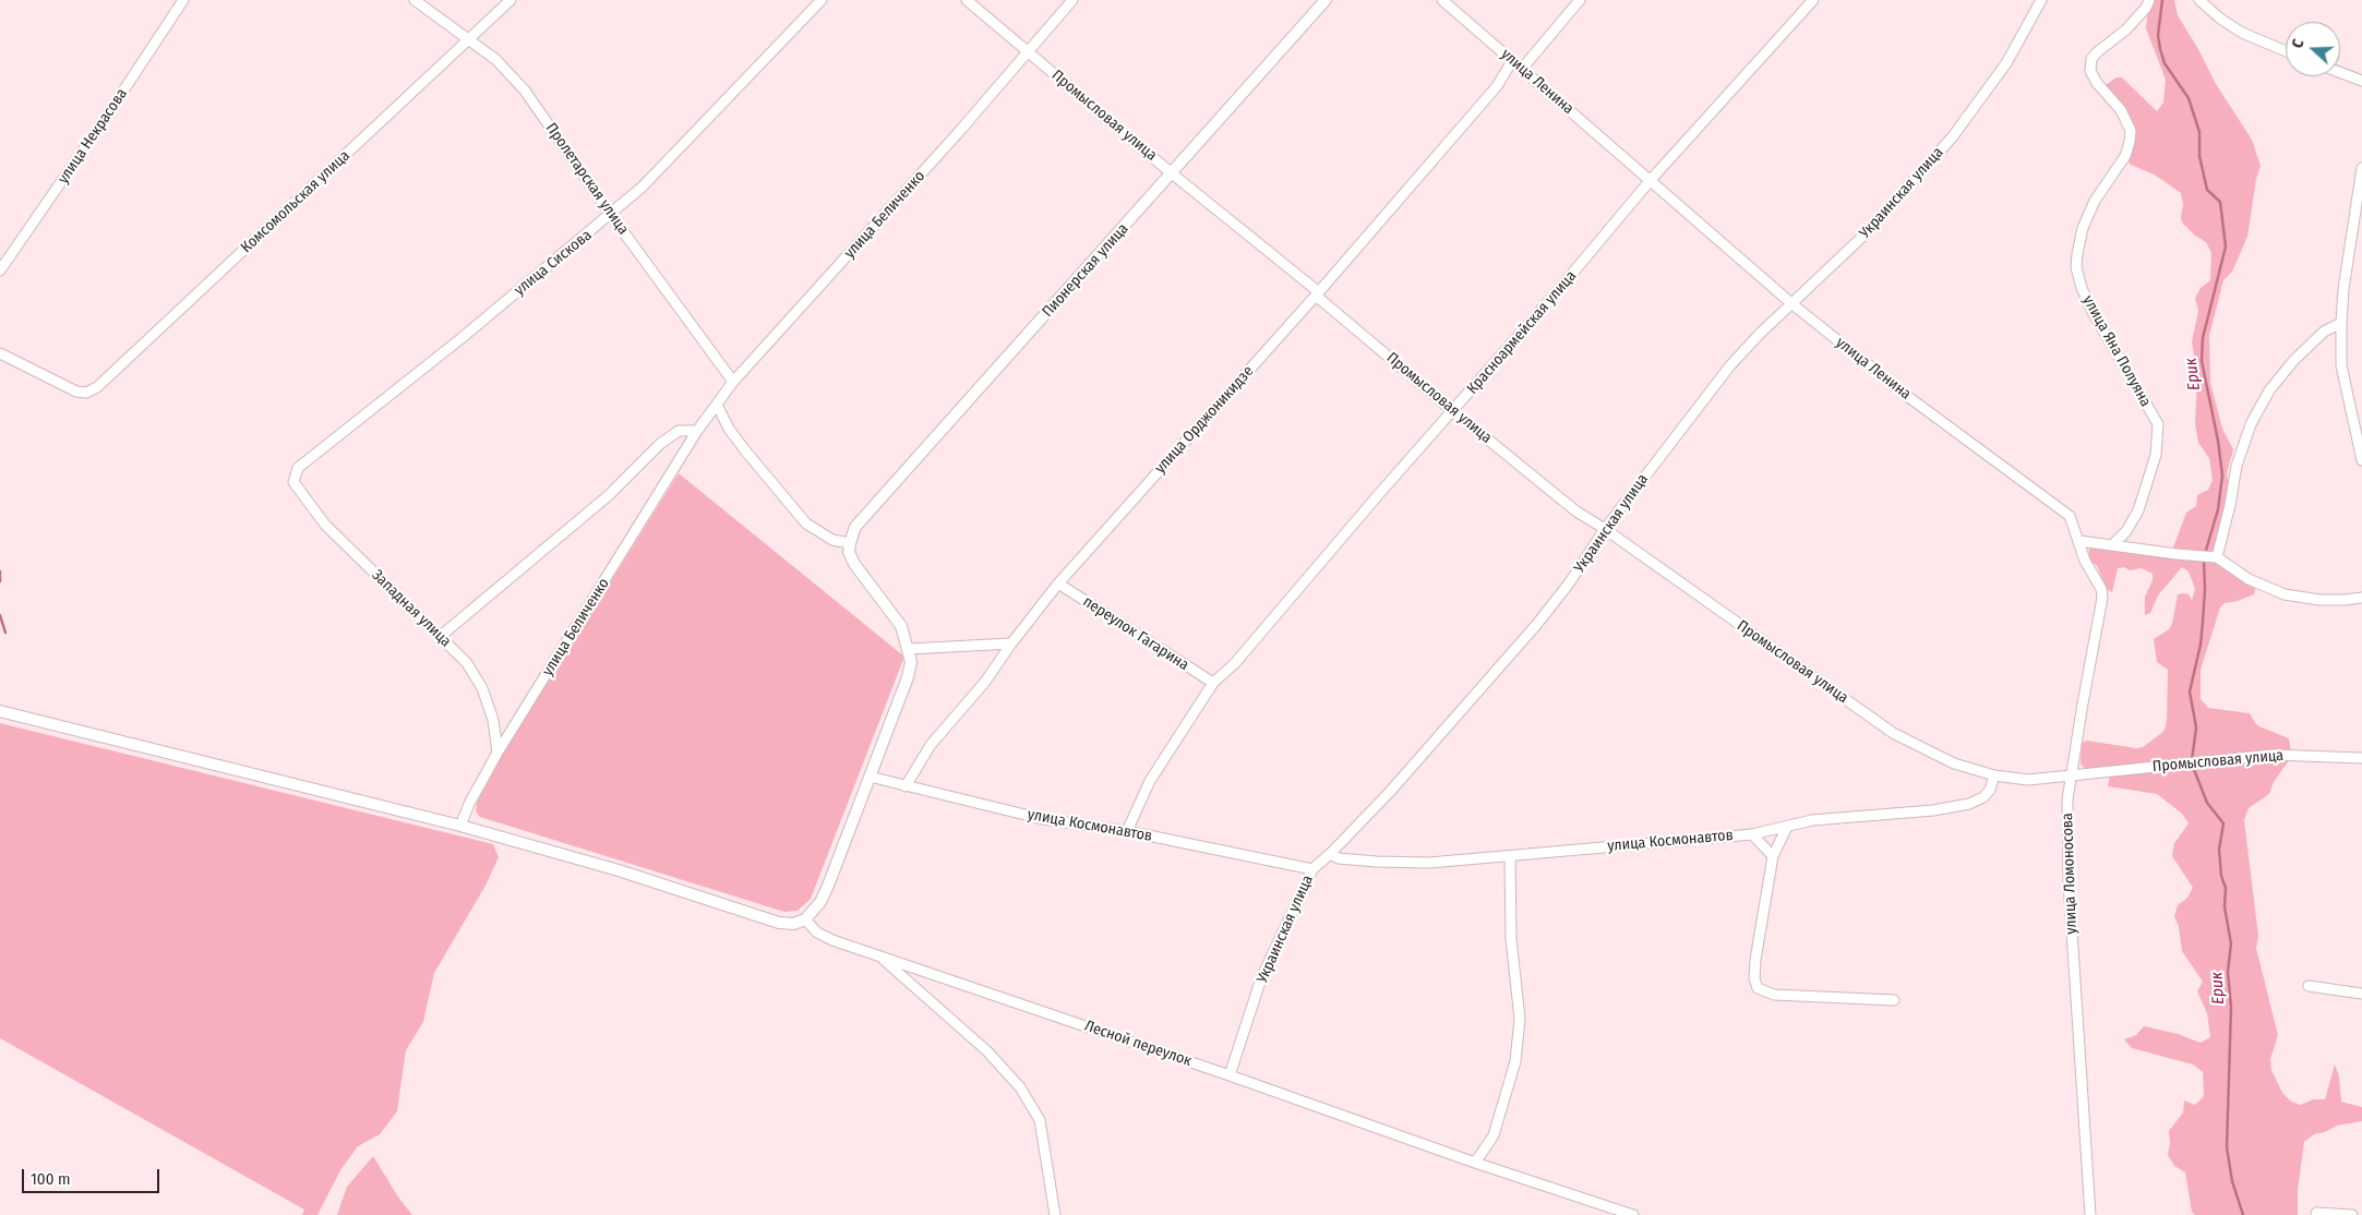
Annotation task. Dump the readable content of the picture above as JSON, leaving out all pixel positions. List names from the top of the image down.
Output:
{
  "streets": {
    "street": [
      "улица Ленина",
      "Промысловая улица",
      "улица Некрасова",
      "Пролетарская улица",
      "Украинская улица",
      "Комсомольская улица",
      "улица Беличенко",
      "улица Сискова",
      "Пионерская улица",
      "Красноармейская улица",
      "улица Яна Полуяна",
      "улица Орджоникидзе",
      "Западная улица",
      "переулок Гагарина",
      "улица Космонавтов",
      "улица Ломоносова",
      "Лесной переулок"
    ]
  },
  "crossings": [
    ["улица Ленина", "Украинская улица"],
    ["улица Ленина", "Красноармейская улица"],
    ["улица Ленина", "улица Орджоникидзе"],
    ["улица Ленина", "улица Ломоносова"],
    ["Промысловая улица", "Украинская улица"],
    ["Промысловая улица", "улица Беличенко"],
    ["Промысловая улица", "Пионерская улица"],
    ["Промысловая улица", "Красноармейская улица"],
    ["Промысловая улица", "улица Орджоникидзе"],
    ["Промысловая улица", "улица Космонавтов"],
    ["Промысловая улица", "улица Ломоносова"],
    ["Пролетарская улица", "Комсомольская улица"],
    ["Пролетарская улица", "улица Беличенко"],
    ["Пролетарская улица", "улица Сискова"],
    ["Украинская улица", "улица Космонавтов"],
    ["Украинская улица", "Лесной переулок"],
    ["улица Беличенко", "Западная улица"],
    ["улица Сискова", "Западная улица"],
    ["Красноармейская улица", "переулок Гагарина"],
    ["Красноармейская улица", "улица Космонавтов"],
    ["улица Орджоникидзе", "переулок Гагарина"],
    ["улица Орджоникидзе", "улица Космонавтов"]
  ],
  "water": ["Ерик"],
  "scale_bar": "100 m",
  "north": "left"
}
